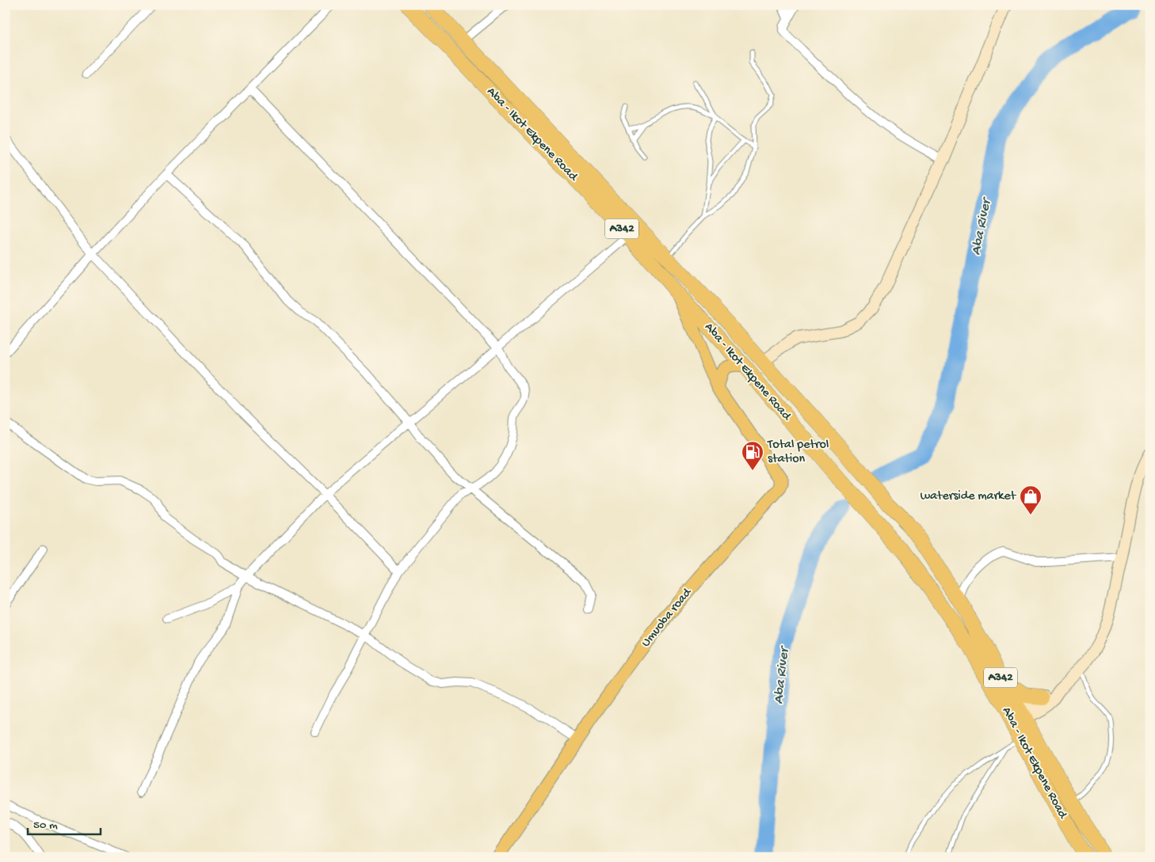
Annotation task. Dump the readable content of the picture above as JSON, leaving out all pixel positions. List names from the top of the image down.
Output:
{
  "streets": {
    "highway": ["Aba - Ikot Ekpene Road", "A342"],
    "main road": ["Umuoba road"]
  },
  "crossings": [
    ["Aba - Ikot Ekpene Road", "Umuoba road"]
  ],
  "water": ["Aba River"],
  "places": {
    "fuel station": ["Total petrol station"],
    "shop": ["waterside market"]
  },
  "scale_bar": "50 m"
}
